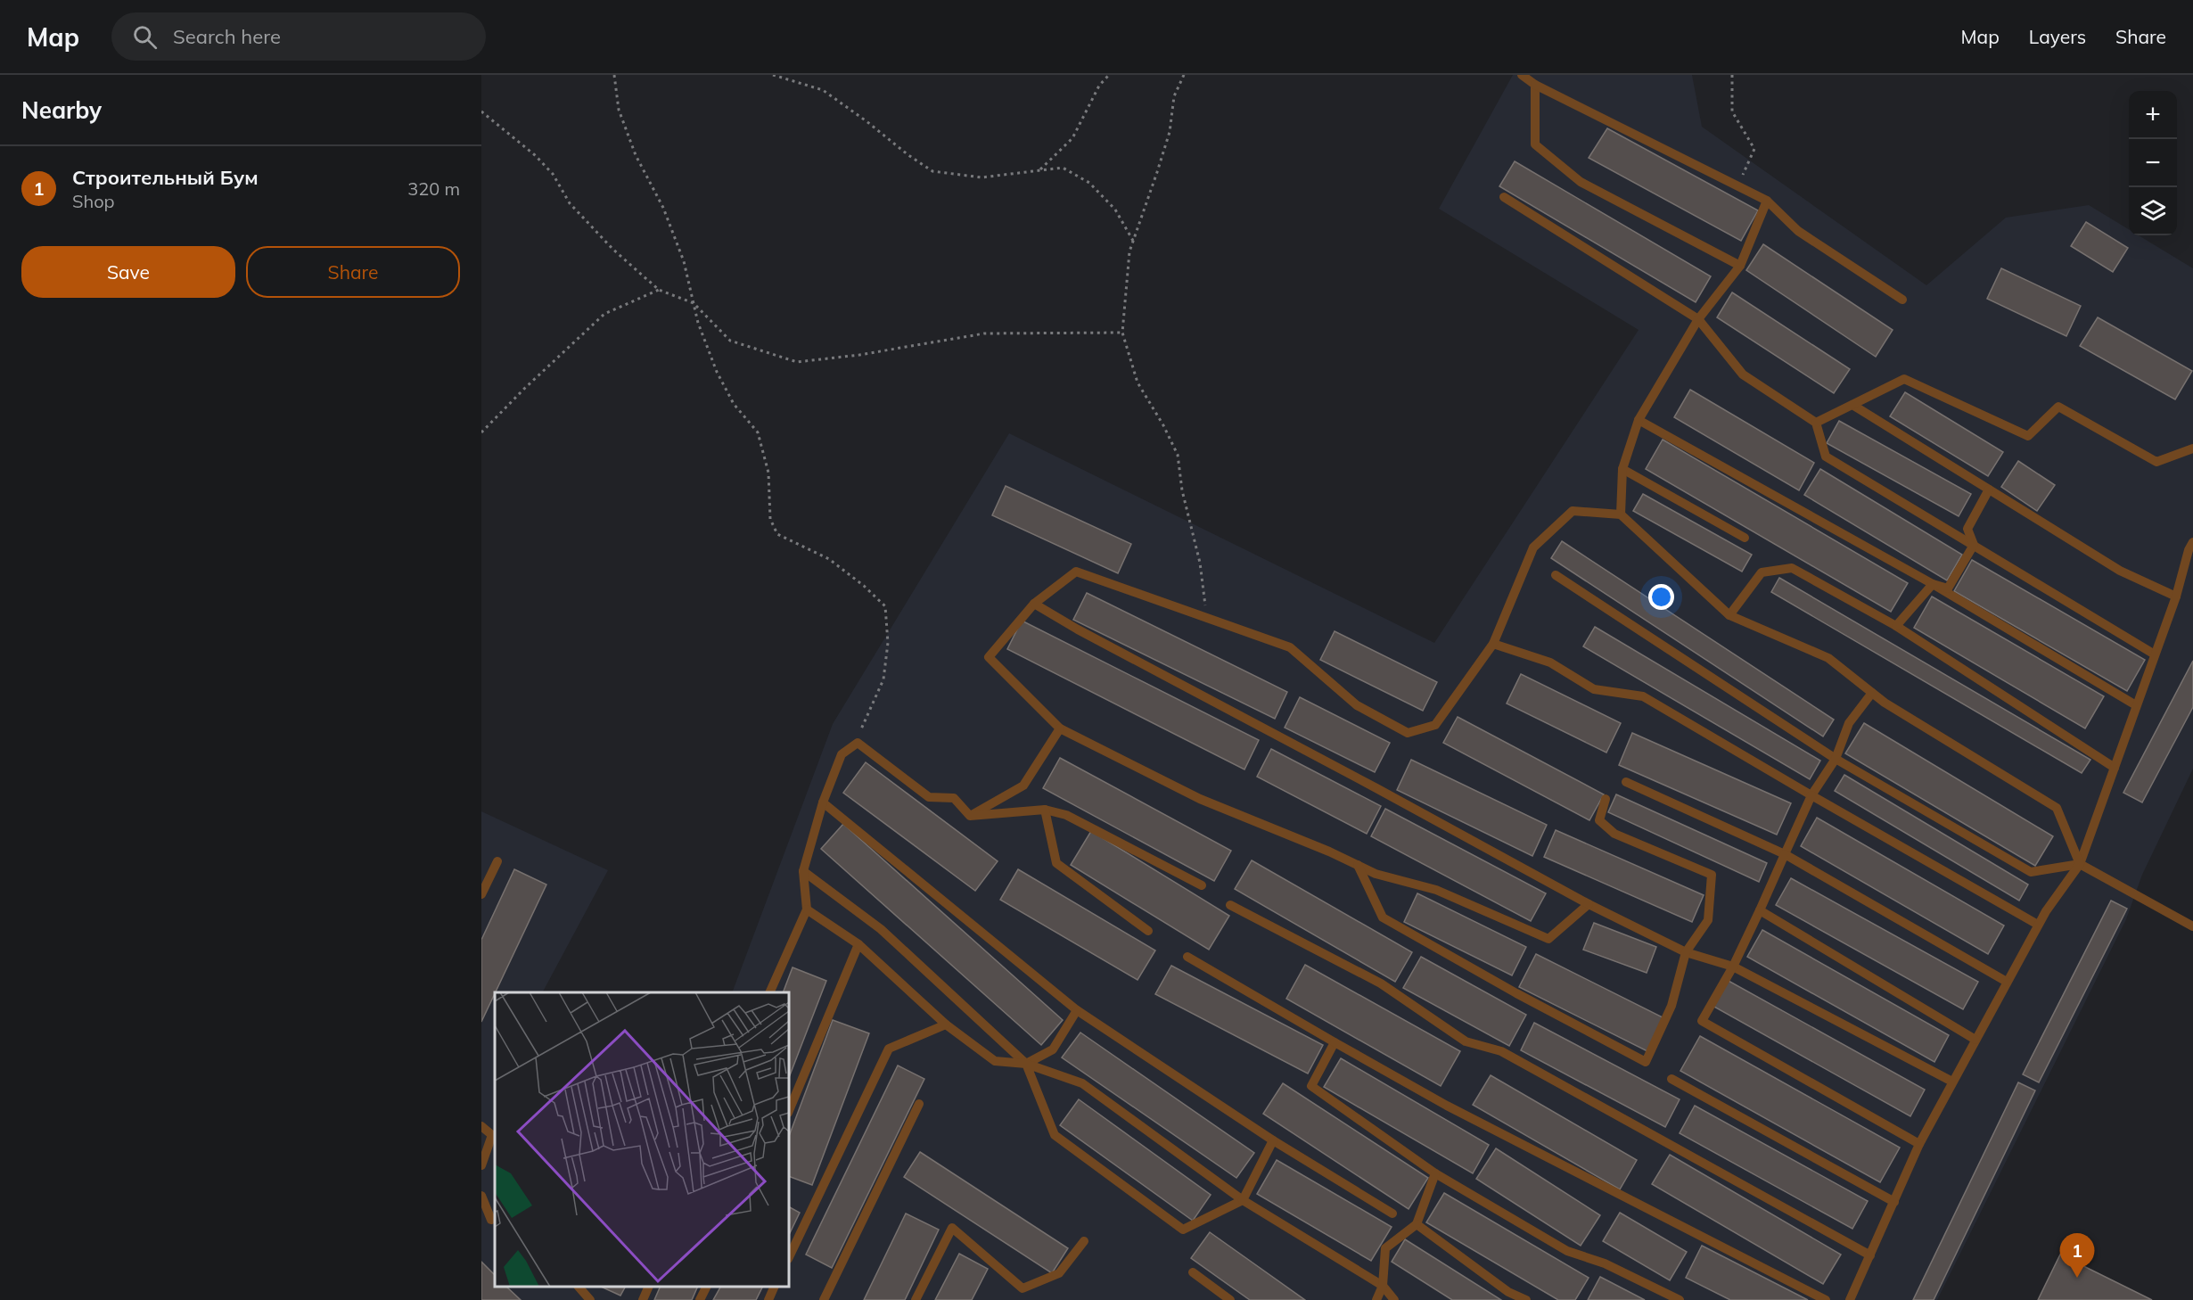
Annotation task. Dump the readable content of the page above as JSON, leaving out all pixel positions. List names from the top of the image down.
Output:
{
  "page": {
    "header": "Map",
    "search": "Search here",
    "nav": ["Map", "Layers", "Share"],
    "heading": "Nearby",
    "map_buttons": ["+", "−"],
    "list": [
      {
        "mark": "1",
        "name": "Строительный Бум",
        "note": "Shop",
        "value": "320 m"
      }
    ],
    "buttons": ["Save", "Share"],
    "pins": "1"
  }
}
